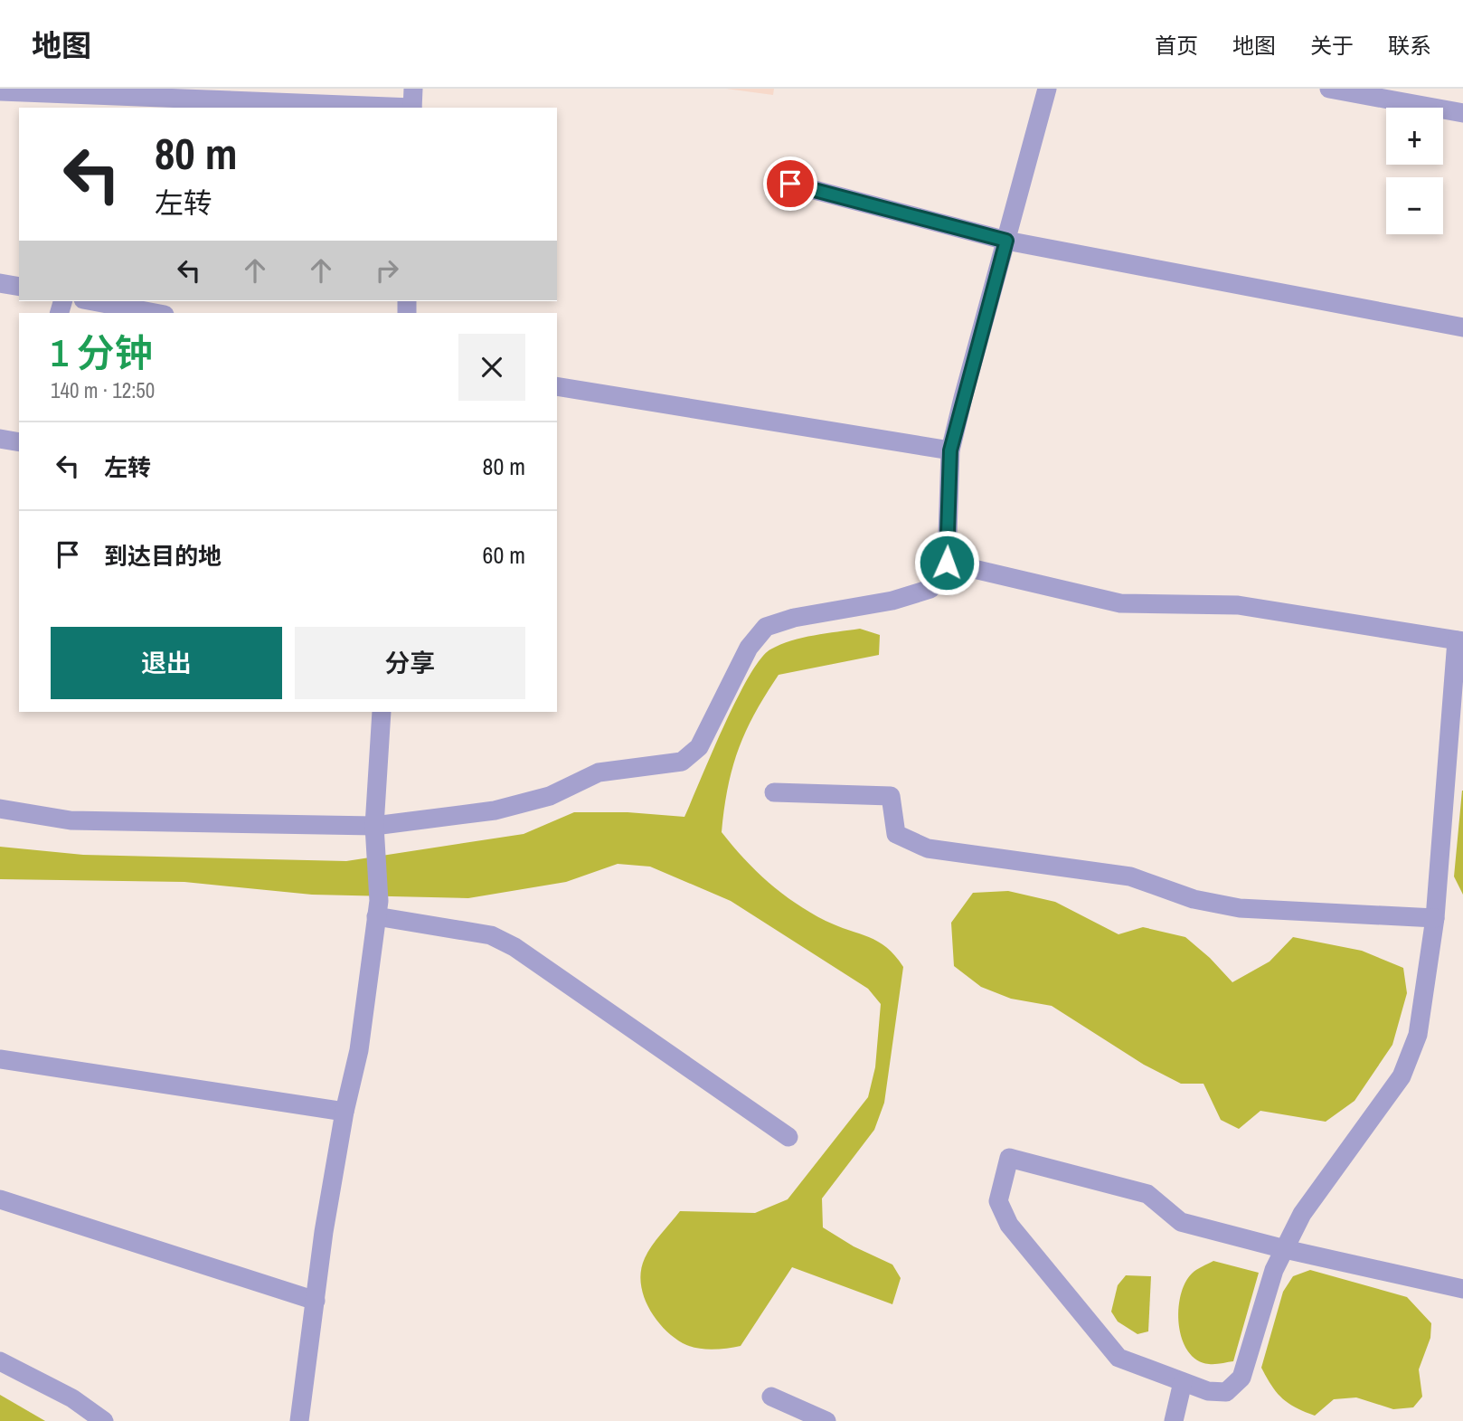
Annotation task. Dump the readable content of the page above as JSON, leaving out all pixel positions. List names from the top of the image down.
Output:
{
  "page": {
    "header": "地图",
    "nav": [
      "首页",
      "地图",
      "关于",
      "联系"
    ],
    "map_buttons": ["+", "−"],
    "turn": ["80 m", "左转"],
    "heading": ["1 分钟", "140 m · 12:50"],
    "list": [
      {
        "name": "左转",
        "value": "80 m"
      },
      {
        "name": "到达目的地",
        "value": "60 m"
      }
    ],
    "buttons": ["退出", "分享"]
  }
}
